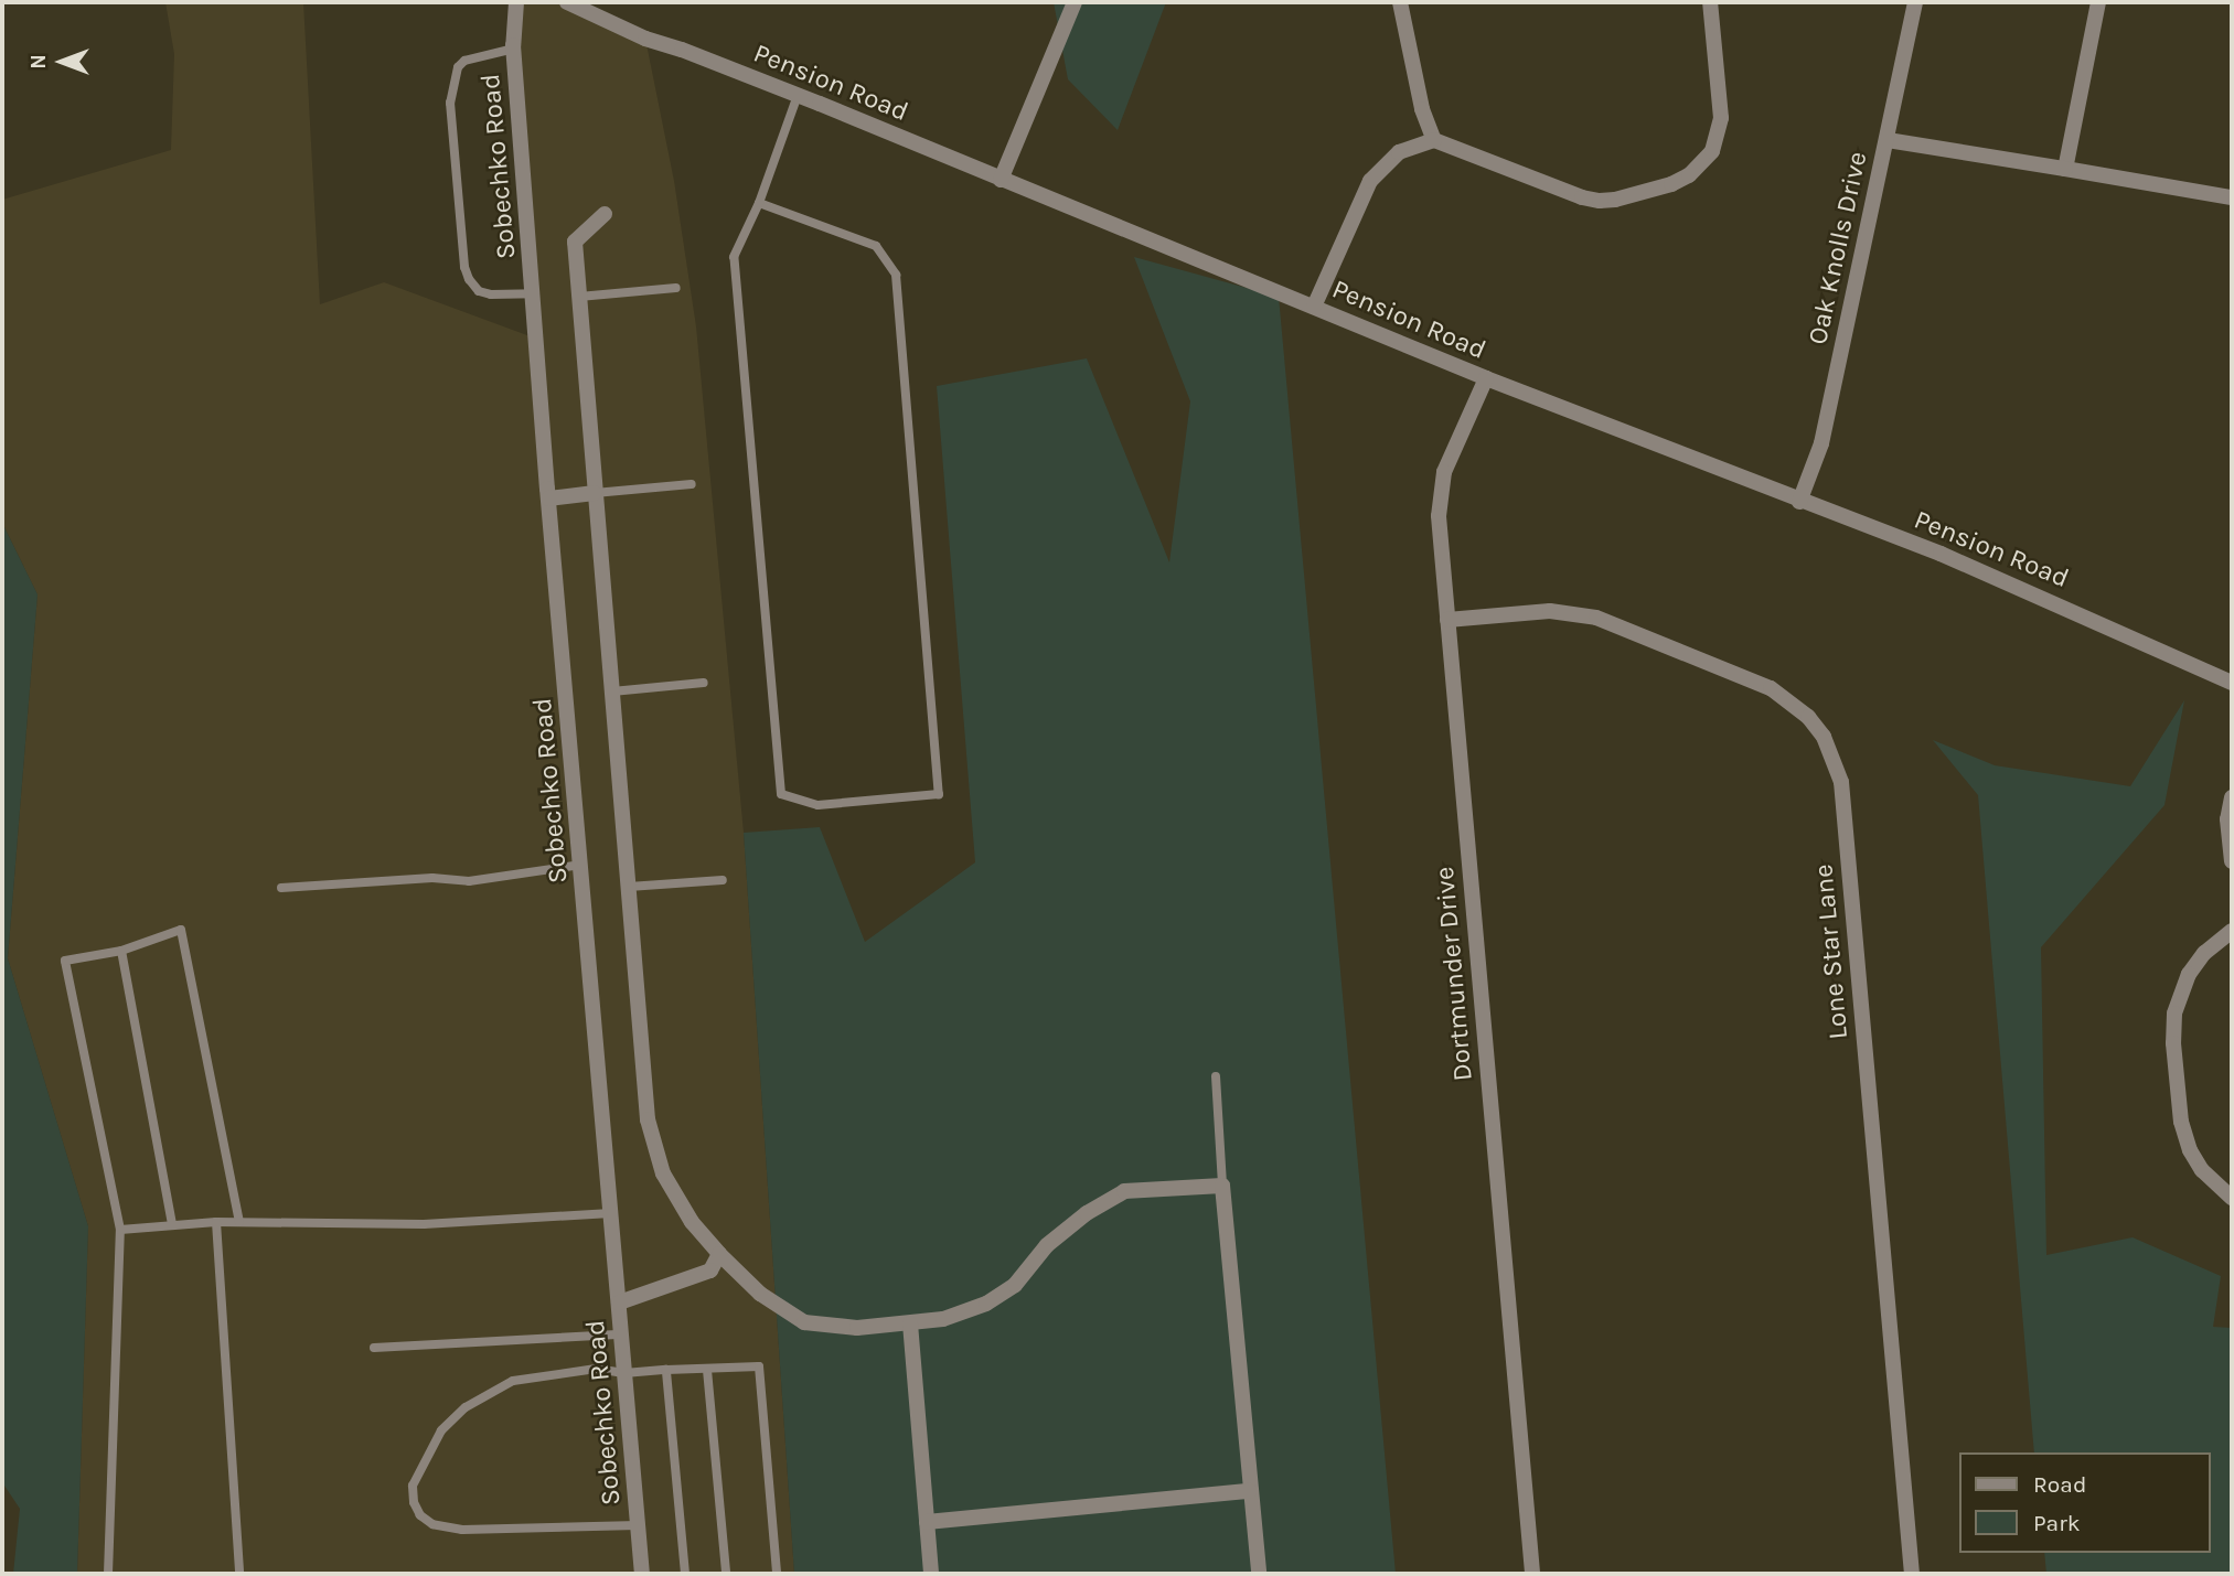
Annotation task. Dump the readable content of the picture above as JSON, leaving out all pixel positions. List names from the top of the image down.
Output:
{
  "streets": {
    "street": [
      "Pension Road",
      "Sobechko Road",
      "Oak Knolls Drive",
      "Lone Star Lane",
      "Dortmunder Drive"
    ]
  },
  "crossings": [
    ["Pension Road", "Oak Knolls Drive"],
    ["Pension Road", "Dortmunder Drive"],
    ["Lone Star Lane", "Dortmunder Drive"]
  ],
  "legend": ["Road", "Park"],
  "north": "left"
}
